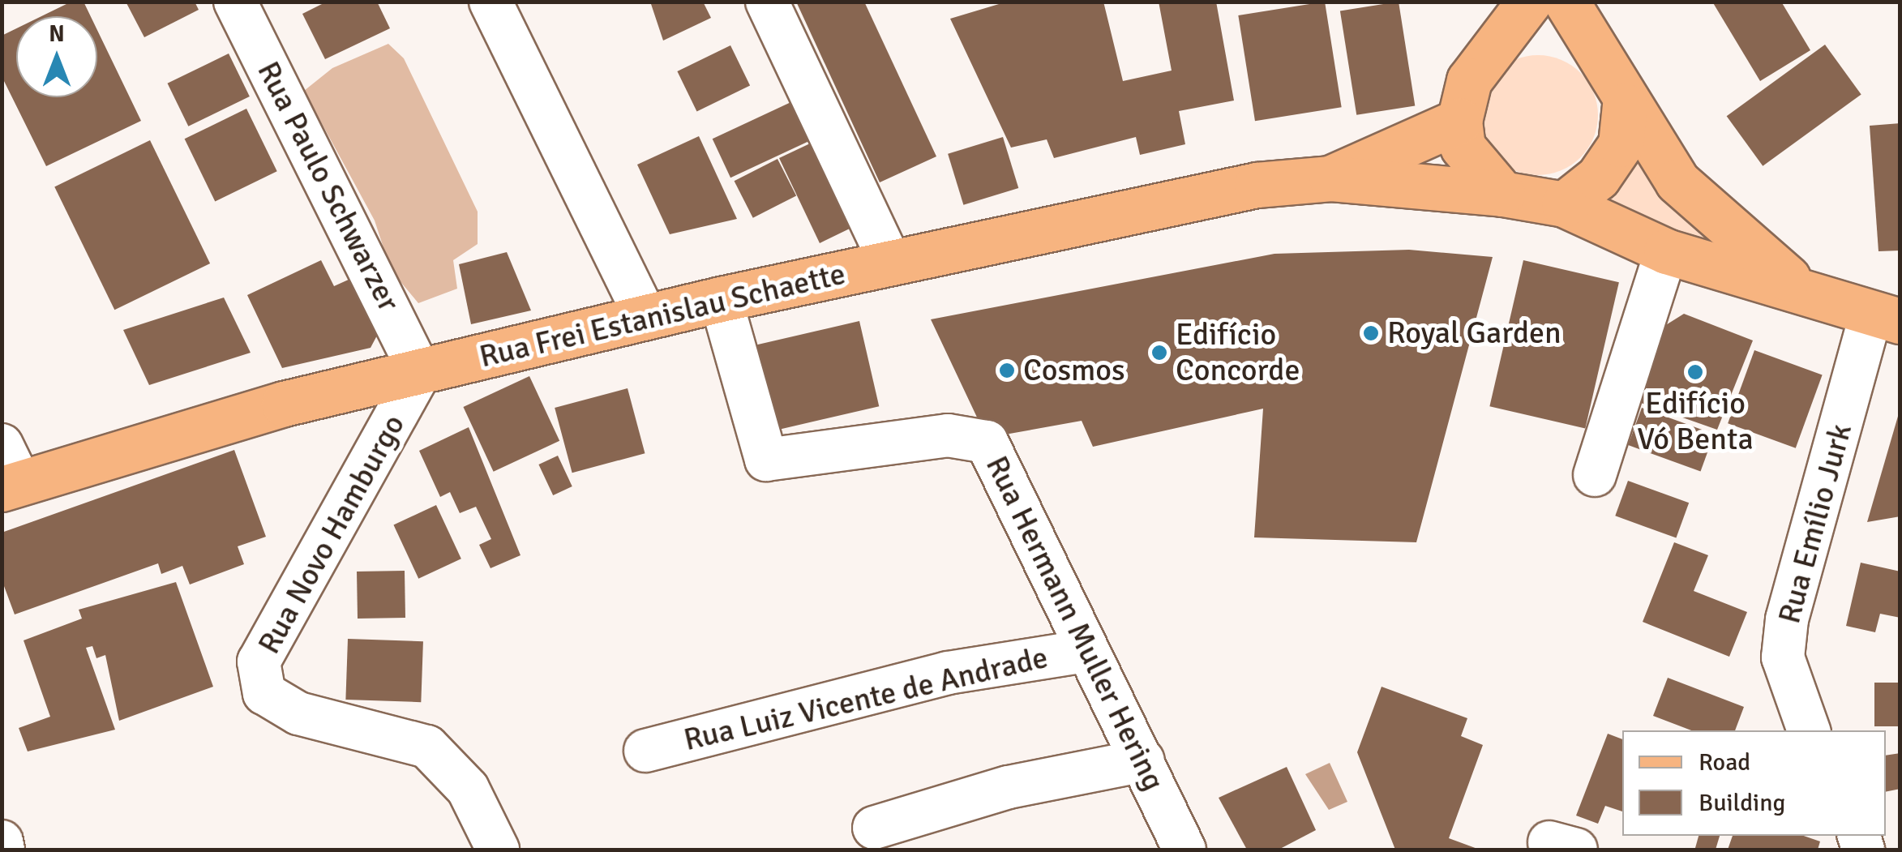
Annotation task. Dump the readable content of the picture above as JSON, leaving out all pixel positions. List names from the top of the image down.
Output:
{
  "streets": {
    "main road": ["Rua Frei Estanislau Schaette"],
    "street": [
      "Rua Paulo Schwarzer",
      "Rua Emílio Jurk",
      "Rua Novo Hamburgo",
      "Rua Hermann Muller Hering",
      "Rua Luiz Vicente de Andrade"
    ]
  },
  "crossings": [
    ["Rua Paulo Schwarzer", "Rua Frei Estanislau Schaette"],
    ["Rua Paulo Schwarzer", "Rua Novo Hamburgo"],
    ["Rua Frei Estanislau Schaette", "Rua Novo Hamburgo"],
    ["Rua Frei Estanislau Schaette", "Rua Hermann Muller Hering"],
    ["Rua Hermann Muller Hering", "Rua Luiz Vicente de Andrade"]
  ],
  "places": [
    "Royal Garden",
    "Edifício Concorde",
    "Cosmos",
    "Edifício Vó Benta"
  ],
  "legend": ["Road", "Building"],
  "north": "top"
}
